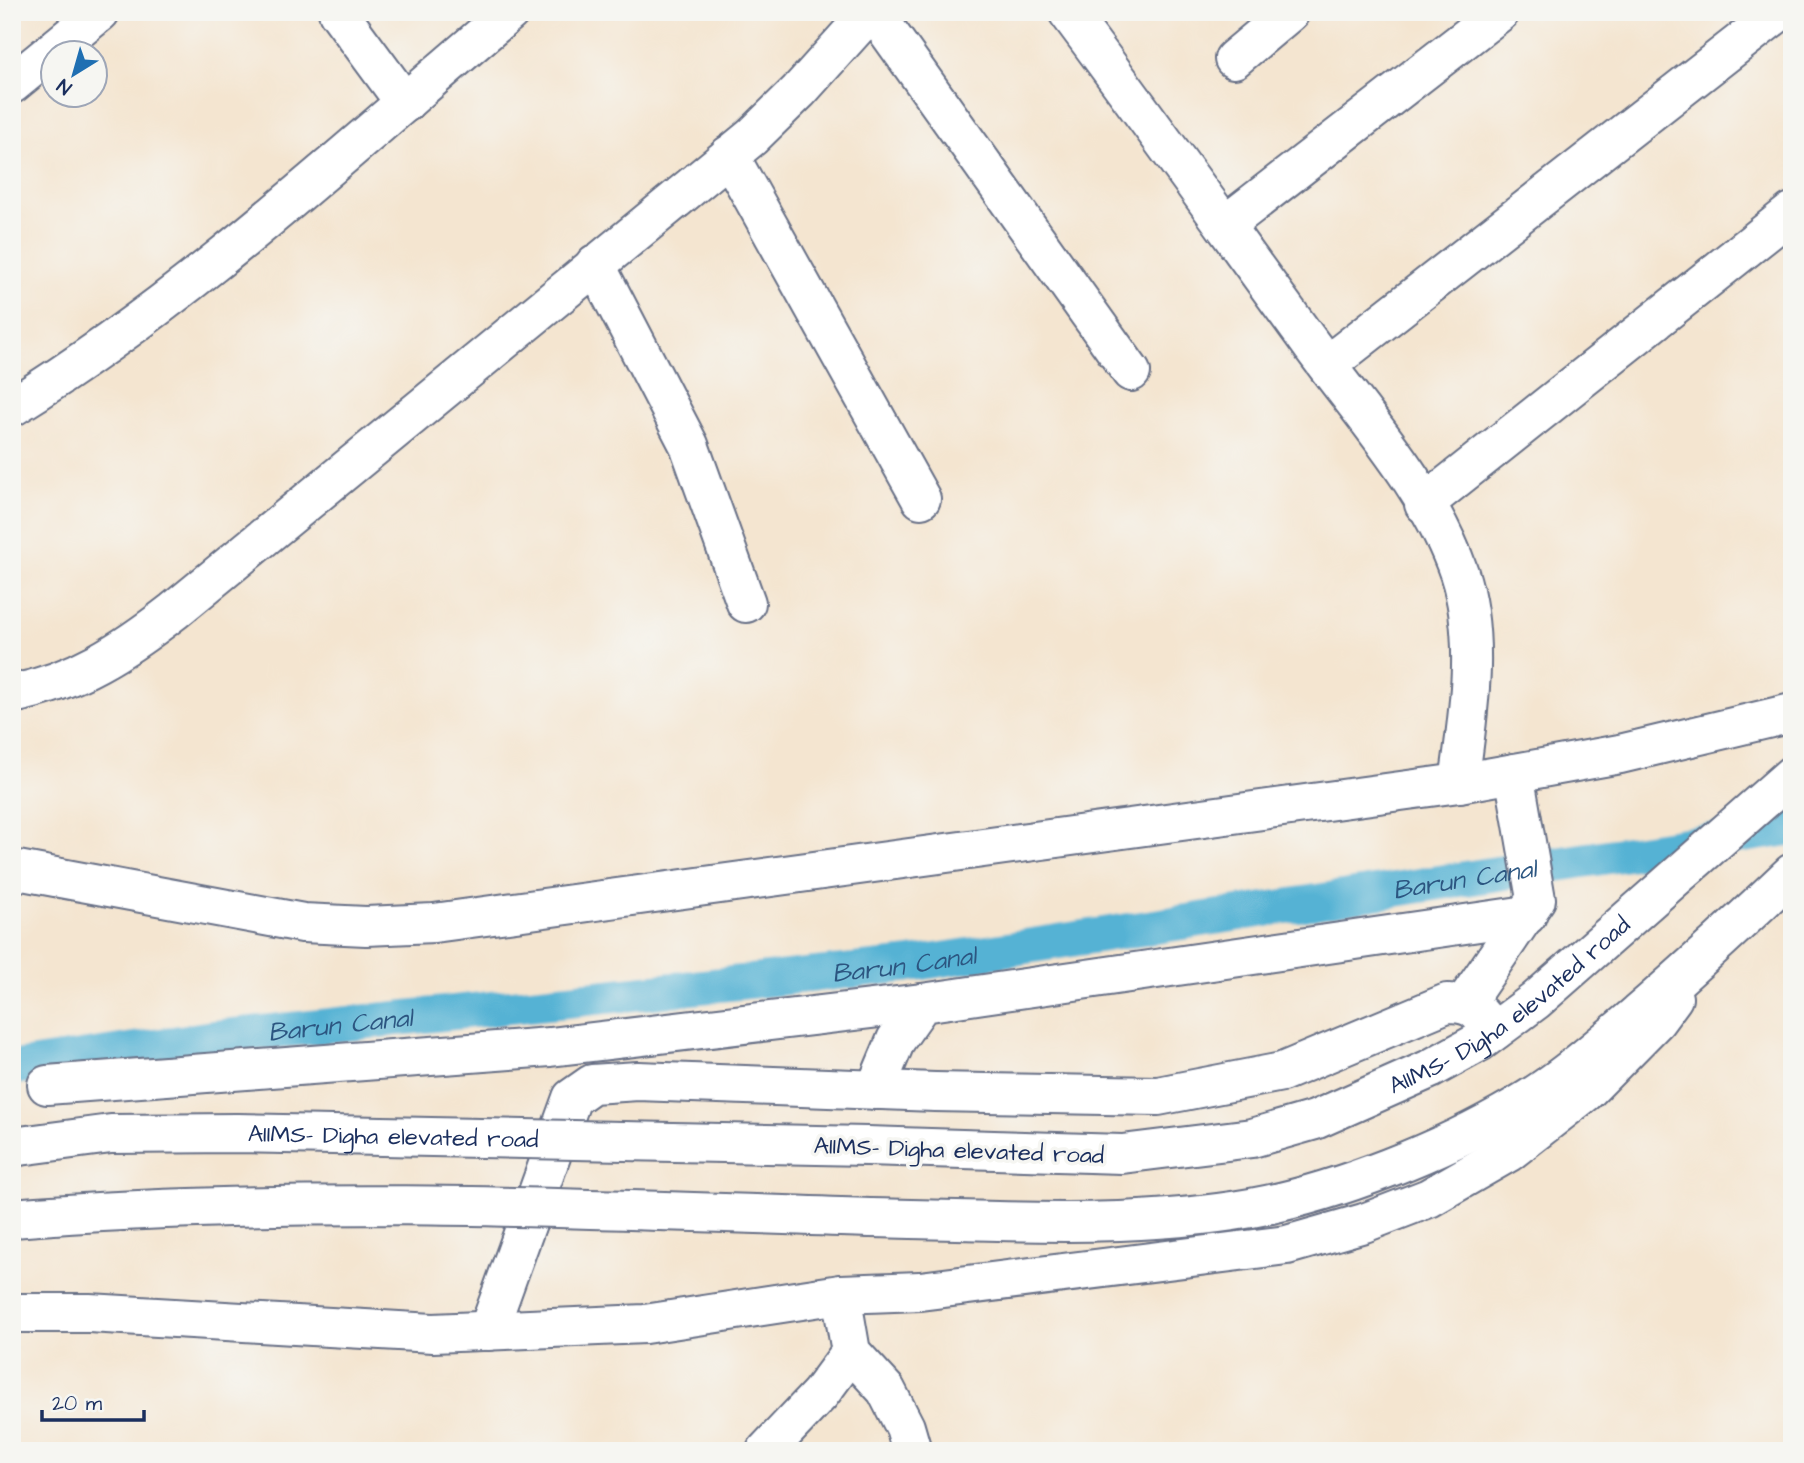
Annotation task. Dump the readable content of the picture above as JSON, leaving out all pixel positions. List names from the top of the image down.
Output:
{
  "streets": {
    "main road": ["AIIMS- Digha elevated road"]
  },
  "water": ["Barun Canal"],
  "scale_bar": "20 m",
  "north": "bottom left"
}
